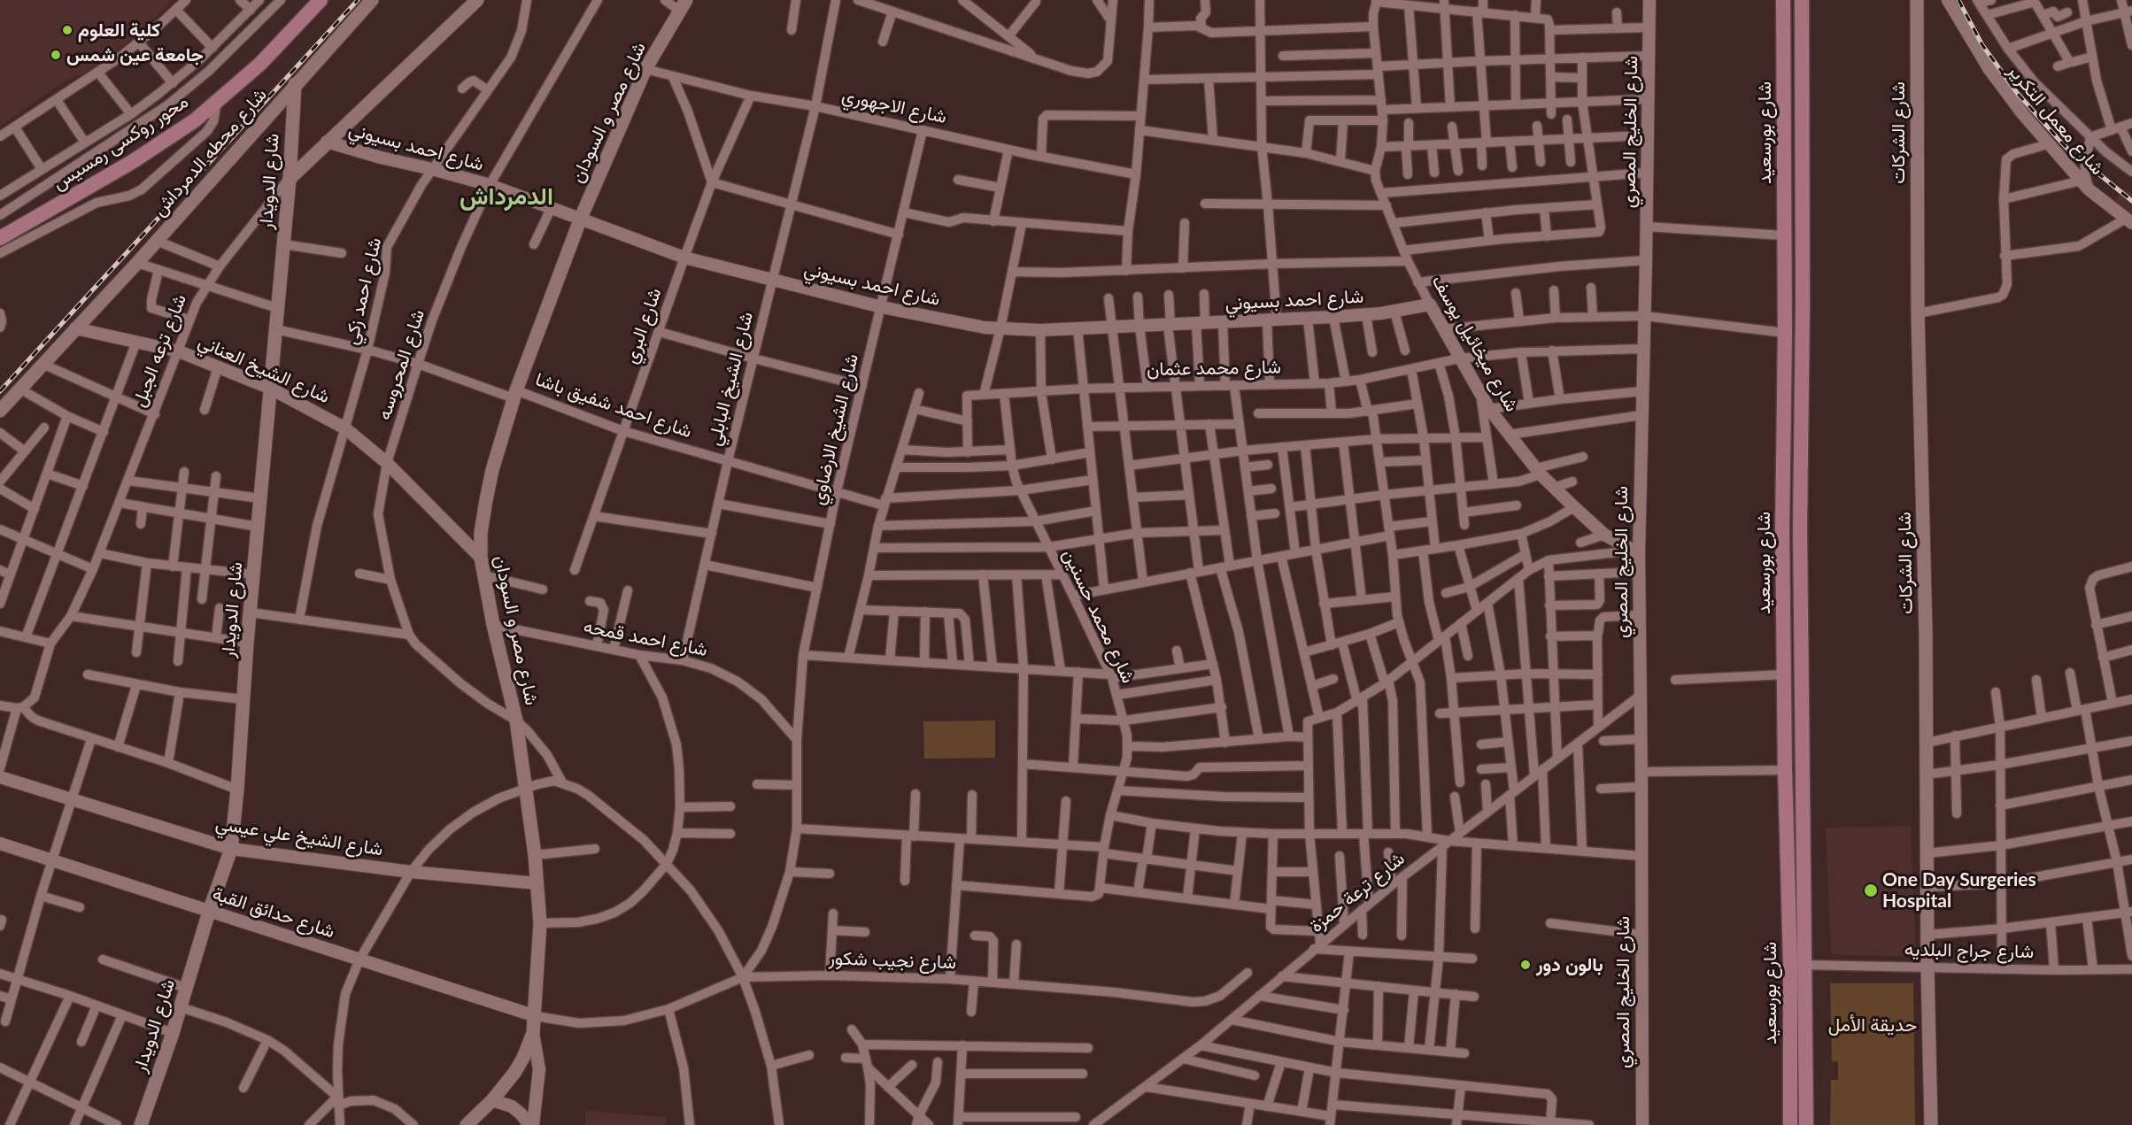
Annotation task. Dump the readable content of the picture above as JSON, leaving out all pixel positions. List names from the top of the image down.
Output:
{
  "streets": {
    "main road": [
      "شارع مصر و السودان",
      "شارع بورسعيد",
      "شارع الشركات",
      "محور روكسى رمسيس",
      "شارع محطه الدمرداش",
      "شارع الدويدار",
      "شارع ترعه الجبل"
    ],
    "street": [
      "شارع الاجهوري",
      "شارع معمل التكرير",
      "شارع الخليج المصري",
      "شارع احمد بسيوني",
      "شارع احمد زكي",
      "شارع البري",
      "شارع ميخائيل يوسف",
      "شارع المحروسه",
      "شارع محمد عثمان",
      "شارع الشيخ العناني",
      "شارع الشيخ البابلي",
      "شارع احمد شفيق باشا",
      "شارع الشيخ الارضاوي",
      "شارع محمد حسنين",
      "شارع احمد قمحه",
      "شارع الشيخ علي عيسي",
      "شارع ترعة حمزة",
      "شارع حدائق القبة",
      "شارع جراج البلديه",
      "شارع نجيب شكور"
    ]
  },
  "crossings": [
    ["شارع الاجهوري", "شارع مصر و السودان"],
    ["شارع الاجهوري", "شارع البري"],
    ["شارع الاجهوري", "شارع الشيخ البابلي"],
    ["شارع الاجهوري", "شارع الشيخ الارضاوي"],
    ["شارع مصر و السودان", "شارع احمد بسيوني"],
    ["شارع مصر و السودان", "شارع المحروسه"],
    ["شارع مصر و السودان", "شارع الشيخ العناني"],
    ["شارع مصر و السودان", "شارع احمد شفيق باشا"],
    ["شارع مصر و السودان", "شارع احمد قمحه"],
    ["شارع مصر و السودان", "شارع الشيخ علي عيسي"],
    ["شارع مصر و السودان", "شارع حدائق القبة"],
    ["شارع مصر و السودان", "شارع نجيب شكور"],
    ["شارع الخليج المصري", "شارع ميخائيل يوسف"],
    ["شارع الخليج المصري", "شارع محمد عثمان"],
    ["شارع الخليج المصري", "شارع ترعة حمزة"],
    ["شارع بورسعيد", "شارع جراج البلديه"],
    ["شارع الشركات", "شارع جراج البلديه"],
    ["شارع احمد بسيوني", "شارع احمد زكي"],
    ["شارع احمد بسيوني", "شارع البري"],
    ["شارع احمد بسيوني", "شارع ميخائيل يوسف"],
    ["شارع احمد بسيوني", "شارع ترعه الجبل"],
    ["شارع احمد بسيوني", "شارع المحروسه"],
    ["شارع احمد بسيوني", "شارع الشيخ البابلي"],
    ["شارع احمد بسيوني", "شارع الشيخ الارضاوي"],
    ["شارع محطه الدمرداش", "شارع الدويدار"],
    ["شارع محطه الدمرداش", "شارع الشيخ العناني"],
    ["شارع الدويدار", "شارع ترعه الجبل"],
    ["شارع الدويدار", "شارع الشيخ العناني"],
    ["شارع الدويدار", "شارع احمد شفيق باشا"],
    ["شارع الدويدار", "شارع الشيخ علي عيسي"],
    ["شارع الدويدار", "شارع حدائق القبة"],
    ["شارع احمد زكي", "شارع الشيخ العناني"],
    ["شارع احمد زكي", "شارع احمد شفيق باشا"],
    ["شارع البري", "شارع احمد شفيق باشا"],
    ["شارع ميخائيل يوسف", "شارع محمد عثمان"],
    ["شارع ترعه الجبل", "شارع الشيخ العناني"],
    ["شارع المحروسه", "شارع الشيخ العناني"],
    ["شارع المحروسه", "شارع احمد شفيق باشا"],
    ["شارع محمد عثمان", "شارع محمد حسنين"],
    ["شارع الشيخ البابلي", "شارع احمد شفيق باشا"],
    ["شارع الشيخ البابلي", "شارع احمد قمحه"],
    ["شارع احمد شفيق باشا", "شارع الشيخ الارضاوي"],
    ["شارع الشيخ الارضاوي", "شارع احمد قمحه"],
    ["شارع الشيخ الارضاوي", "شارع نجيب شكور"],
    ["شارع حدائق القبة", "شارع نجيب شكور"]
  ],
  "districts": ["الدمرداش"],
  "parks": ["حديقة الأمل"],
  "places": [
    "كلية العلوم",
    "جامعة عين شمس",
    "One Day Surgeries Hospital",
    "بالون دور"
  ]
}
